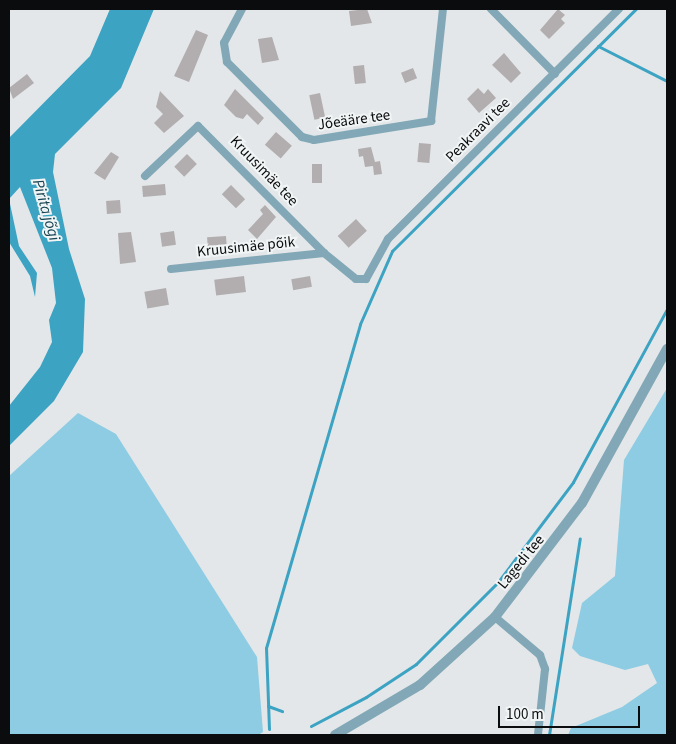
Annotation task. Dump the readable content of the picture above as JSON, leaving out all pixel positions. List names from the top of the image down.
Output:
{
  "streets": {
    "street": [
      "Jõeääre tee",
      "Peakraavi tee",
      "Kruusimäe tee",
      "Kruusimäe põik",
      "Lagedi tee"
    ]
  },
  "crossings": [
    ["Peakraavi tee", "Kruusimäe tee"],
    ["Kruusimäe tee", "Kruusimäe põik"]
  ],
  "water": ["Pirita jõgi"],
  "scale_bar": "100 m"
}
